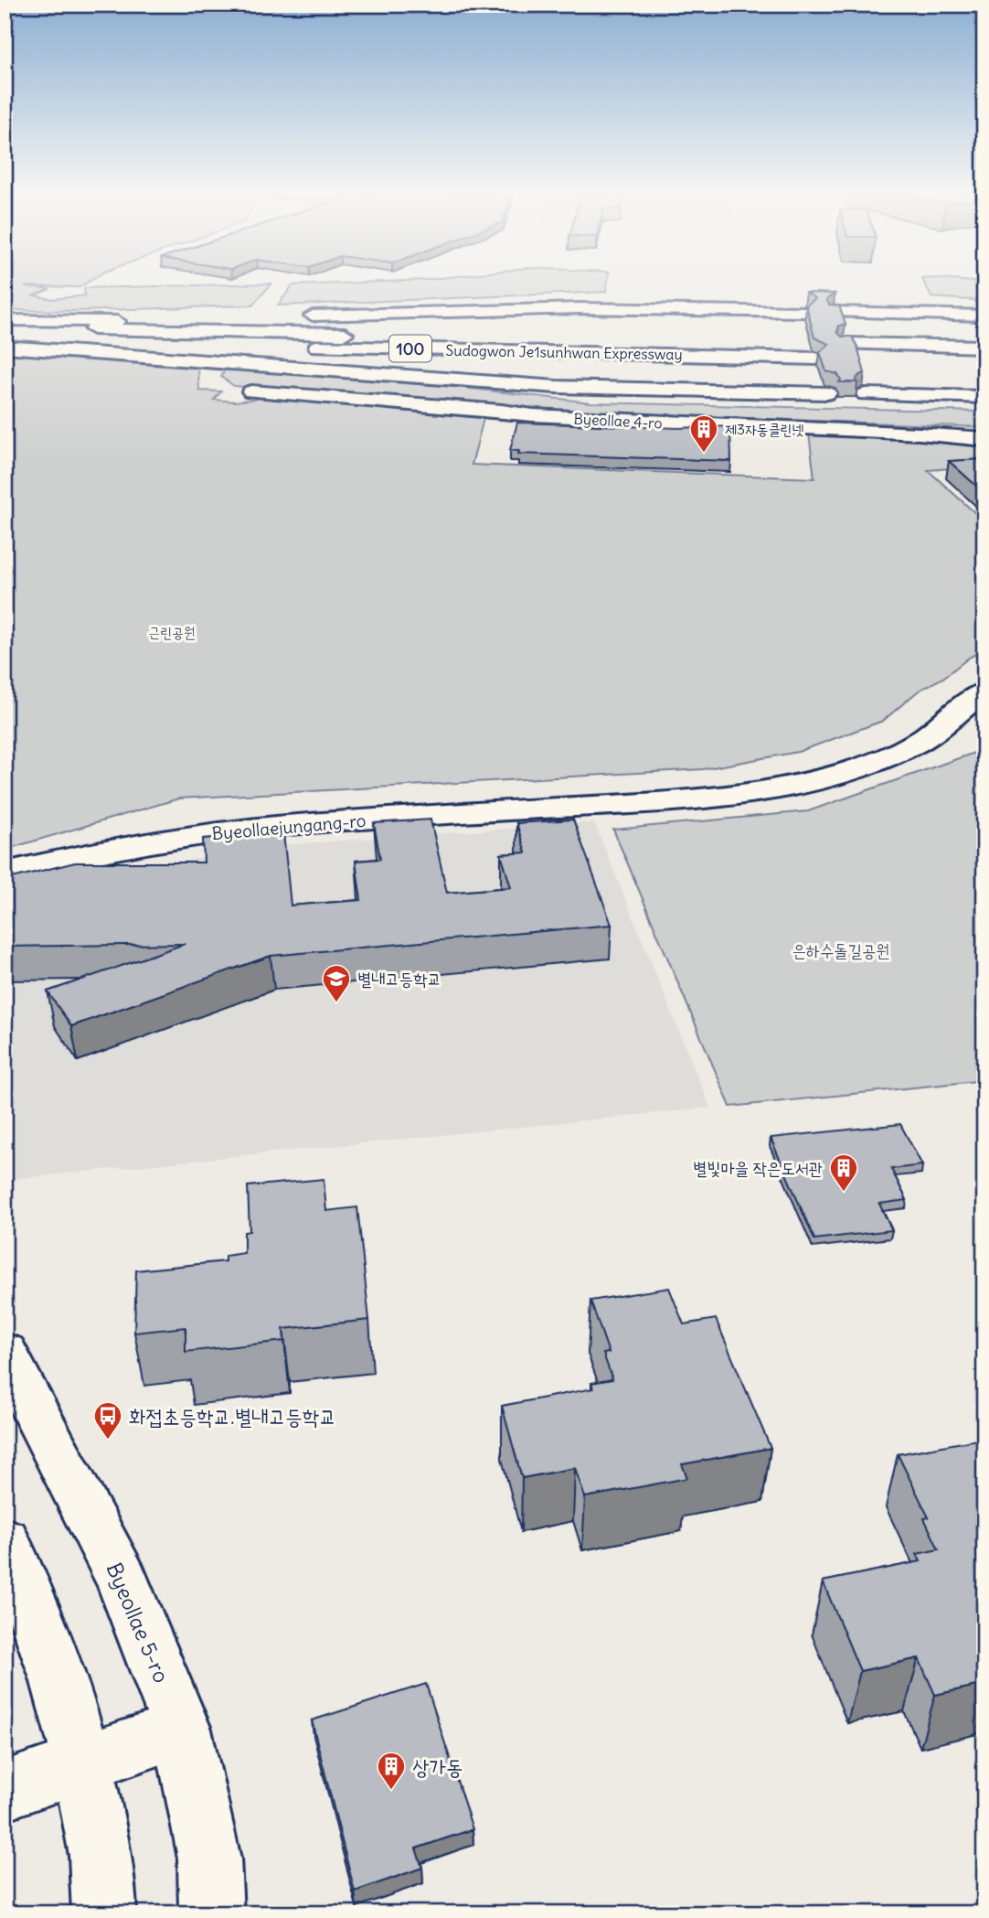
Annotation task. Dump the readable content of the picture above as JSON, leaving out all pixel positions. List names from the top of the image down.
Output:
{
  "streets": {
    "main road": [
      "100",
      "Sudogwon Je1sunhwan Expressway",
      "Byeollae 4-ro",
      "Byeollaejungang-ro",
      "Byeollae 5-ro"
    ]
  },
  "parks": ["근린공원", "은하수돌길공원"],
  "places": {
    "building": ["제3자동클린넷", "별빛마을 작은도서관", "상가동"],
    "school or university": ["별내고등학교"],
    "bus stop": ["화접초등학교.별내고등학교"]
  }
}
